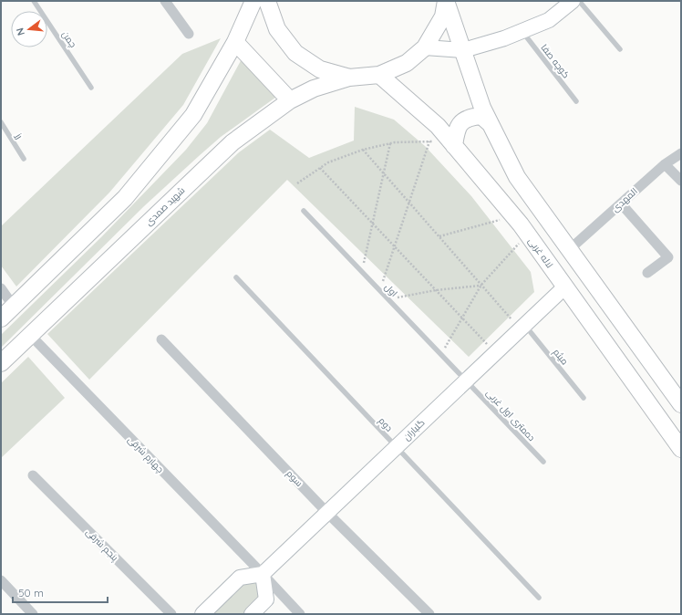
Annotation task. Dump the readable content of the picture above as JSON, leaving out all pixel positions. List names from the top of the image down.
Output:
{
  "streets": {
    "main road": ["شهید صمدی", "لاله غربی"],
    "street": [
      "المهدی",
      "گلباران",
      "چهارم شرقی",
      "سوم",
      "پنجم شرقی"
    ],
    "lane": [
      "چمن",
      "کوچه صفا",
      "رز",
      "اول",
      "میثم",
      "ده‌متری اول غربی",
      "دوم"
    ]
  },
  "crossings": [
    ["شهید صمدی", "چهارم شرقی"],
    ["لاله غربی", "گلباران"],
    ["اول", "ده‌متری اول غربی"],
    ["اول", "گلباران"],
    ["میثم", "گلباران"],
    ["ده‌متری اول غربی", "گلباران"],
    ["دوم", "گلباران"],
    ["گلباران", "چهارم شرقی"],
    ["گلباران", "سوم"]
  ],
  "scale_bar": "50 m",
  "north": "left"
}
